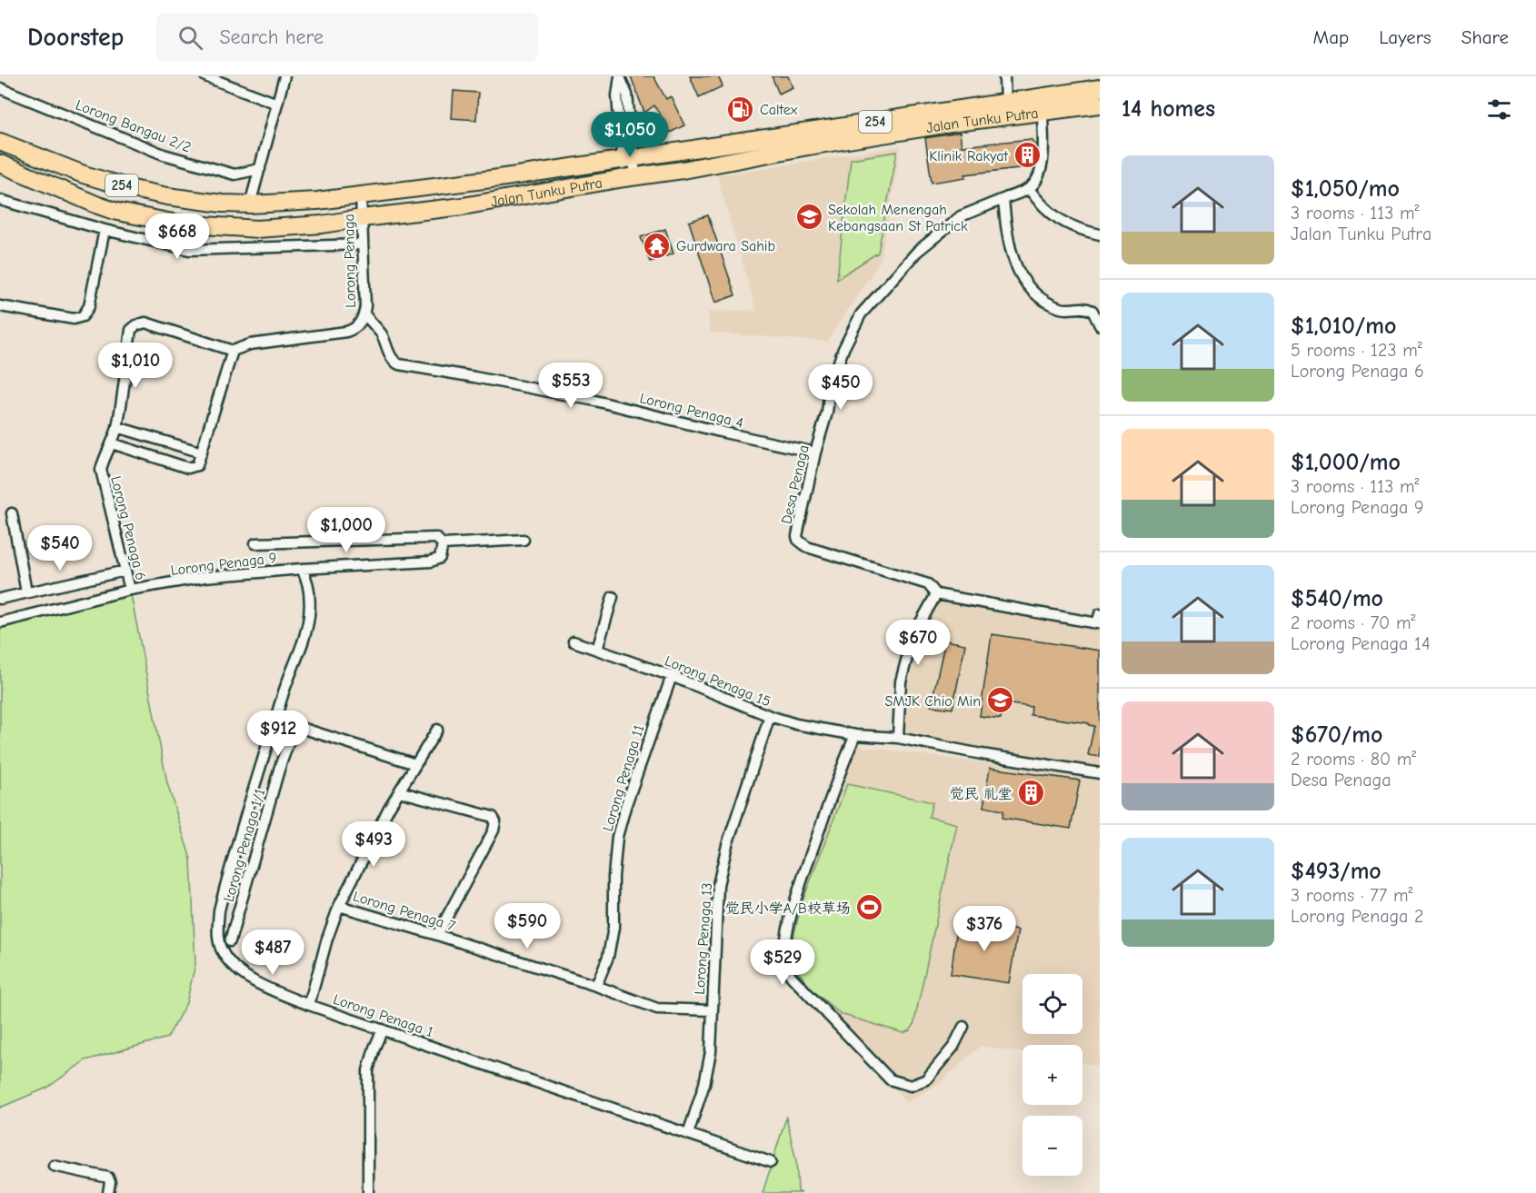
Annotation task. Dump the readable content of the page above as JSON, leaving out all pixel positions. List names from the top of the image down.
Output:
{
  "streets": {
    "main road": ["Jalan Tunku Putra", "254"],
    "street": [
      "Lorong Bangau 2/2",
      "Lorong Penaga",
      "Lorong Penaga 4",
      "Desa Penaga",
      "Lorong Penaga 6",
      "Lorong Penaga 9",
      "Lorong Penaga 15",
      "Lorong Penaga 11",
      "Lorong Penaga 1/1",
      "Lorong Penaga 7",
      "Lorong Penaga 13",
      "Lorong Penaga 1"
    ]
  },
  "crossings": [
    ["Jalan Tunku Putra", "Lorong Penaga"],
    ["Lorong Penaga", "Lorong Penaga 4"],
    ["Lorong Penaga", "Lorong Penaga 6"],
    ["Lorong Penaga 4", "Desa Penaga"],
    ["Lorong Penaga 6", "Lorong Penaga 9"],
    ["Lorong Penaga 9", "Lorong Penaga 1"],
    ["Lorong Penaga 15", "Lorong Penaga 11"],
    ["Lorong Penaga 15", "Lorong Penaga 13"],
    ["Lorong Penaga 11", "Lorong Penaga 7"],
    ["Lorong Penaga 7", "Lorong Penaga 13"],
    ["Lorong Penaga 13", "Lorong Penaga 1"]
  ],
  "places": {
    "fuel station": ["Caltex"],
    "building": ["Klinik Rakyat", "觉民 礼堂"],
    "school or university": ["Sekolah Menengah Kebangsaan St Patrick", "SMJK Chio Min"],
    "temple": ["Gurdwara Sahib"],
    "sports": ["觉民小学A/B校草场"]
  },
  "page": {
    "header": "Doorstep",
    "search": "Search here",
    "nav": ["Map", "Layers", "Share"],
    "heading": "14 homes",
    "price": [
      "$1,050",
      "$668",
      "$1,010",
      "$553",
      "$450",
      "$1,000",
      "$540",
      "$670",
      "$912",
      "$493",
      "$590",
      "$376",
      "$487",
      "$529"
    ],
    "list": [
      {
        "name": "$1,050/mo",
        "note": "3 rooms · 113 m² · Jalan Tunku Putra"
      },
      {
        "name": "$1,010/mo",
        "note": "5 rooms · 123 m² · Lorong Penaga 6"
      },
      {
        "name": "$1,000/mo",
        "note": "3 rooms · 113 m² · Lorong Penaga 9"
      },
      {
        "name": "$540/mo",
        "note": "2 rooms · 70 m² · Lorong Penaga 14"
      },
      {
        "name": "$670/mo",
        "note": "2 rooms · 80 m² · Desa Penaga"
      },
      {
        "name": "$493/mo",
        "note": "3 rooms · 77 m² · Lorong Penaga 2"
      }
    ],
    "map_buttons": ["+", "−"]
  }
}
